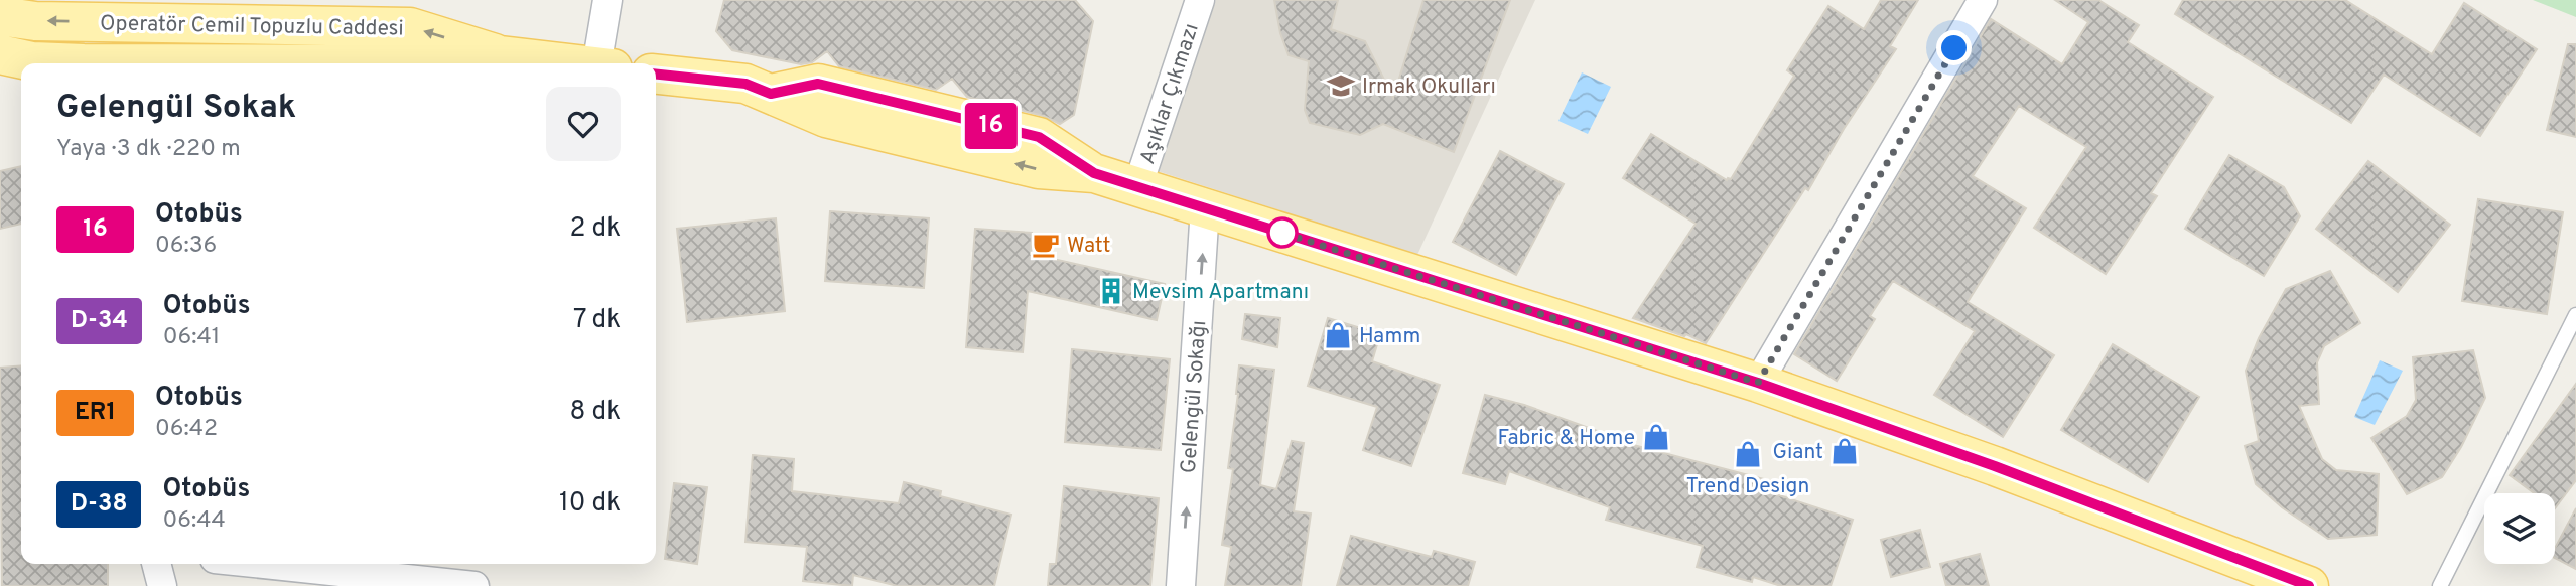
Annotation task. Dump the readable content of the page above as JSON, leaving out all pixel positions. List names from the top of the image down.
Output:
{
  "streets": {
    "main road": ["Operatör Cemil Topuzlu Caddesi"],
    "street": ["Aşıklar Çıkmazı", "Gelengül Sokağı"]
  },
  "one_way": ["Operatör Cemil Topuzlu Caddesi", "Gelengül Sokağı"],
  "places": {
    "school or university": ["Irmak Okulları"],
    "cafe": ["Watt"],
    "building": ["Mevsim Apartmanı"],
    "shop": [
      "Hamm",
      "Fabric & Home",
      "Giant",
      "Trend Design"
    ]
  },
  "lines": ["bus line 16"],
  "page": {
    "on_map": "16",
    "heading": ["Gelengül Sokak", "Yaya · 3 dk · 220 m"],
    "list": [
      {
        "mark": "16",
        "name": "Otobüs",
        "note": "06:36",
        "value": "2 dk"
      },
      {
        "mark": "D-34",
        "name": "Otobüs",
        "note": "06:41",
        "value": "7 dk"
      },
      {
        "mark": "ER1",
        "name": "Otobüs",
        "note": "06:42",
        "value": "8 dk"
      },
      {
        "mark": "D-38",
        "name": "Otobüs",
        "note": "06:44",
        "value": "10 dk"
      }
    ]
  }
}
